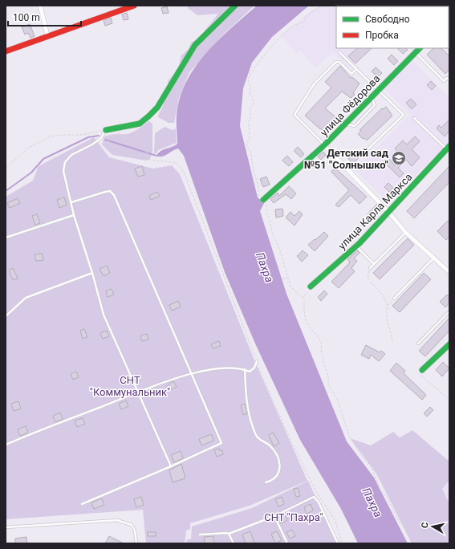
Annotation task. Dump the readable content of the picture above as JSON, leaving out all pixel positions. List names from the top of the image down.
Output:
{
  "streets": {
    "street": ["улица Фёдорова", "улица Карла Маркса"]
  },
  "water": ["Пахра"],
  "parks": ["СНТ \"Коммунальник\"", "СНТ \"Пахра\""],
  "places": {
    "school or university": ["Детский сад №51 \"Солнышко\""]
  },
  "legend": ["Свободно", "Пробка"],
  "scale_bar": "100 m",
  "north": "left"
}
